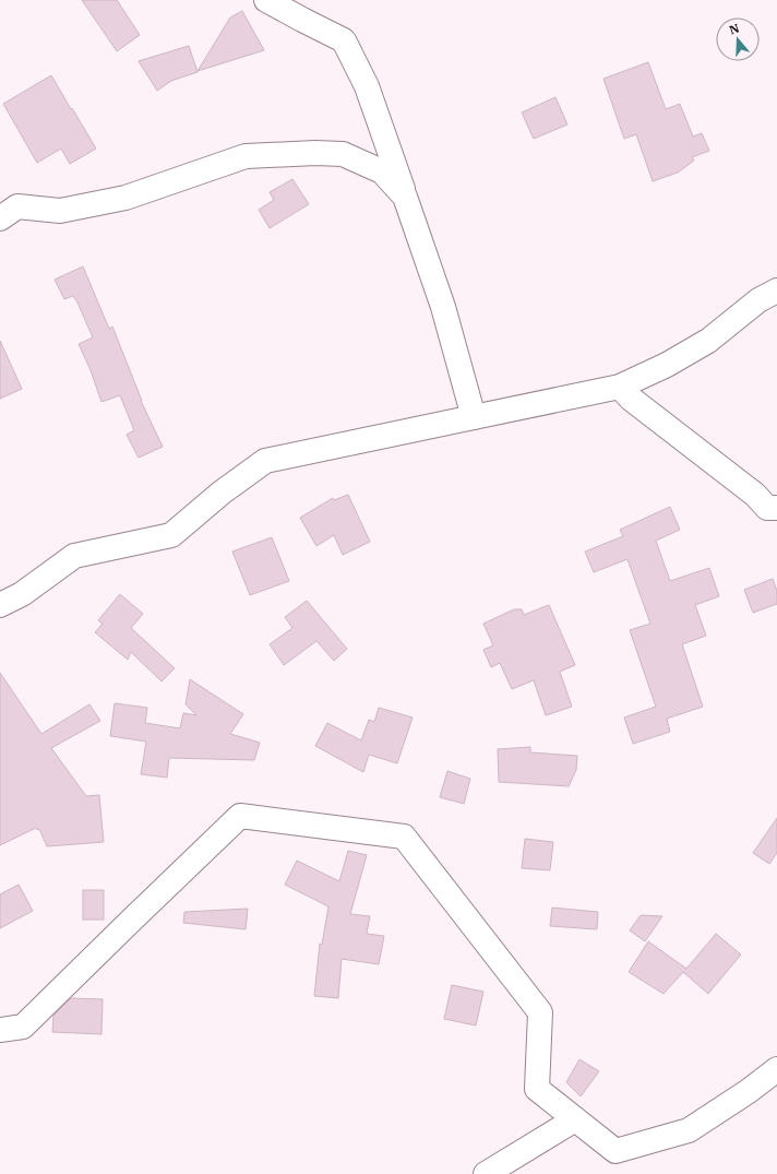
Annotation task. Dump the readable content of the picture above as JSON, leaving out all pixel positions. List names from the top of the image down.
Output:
{
  "north": "top"
}
